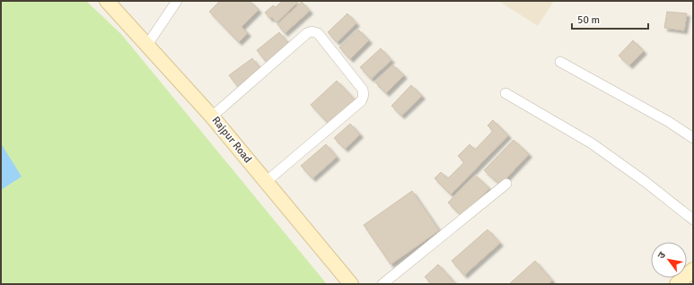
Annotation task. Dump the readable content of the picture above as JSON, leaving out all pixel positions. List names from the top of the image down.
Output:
{
  "streets": {
    "street": ["Rajpur Road"]
  },
  "scale_bar": "50 m",
  "north": "top left"
}
